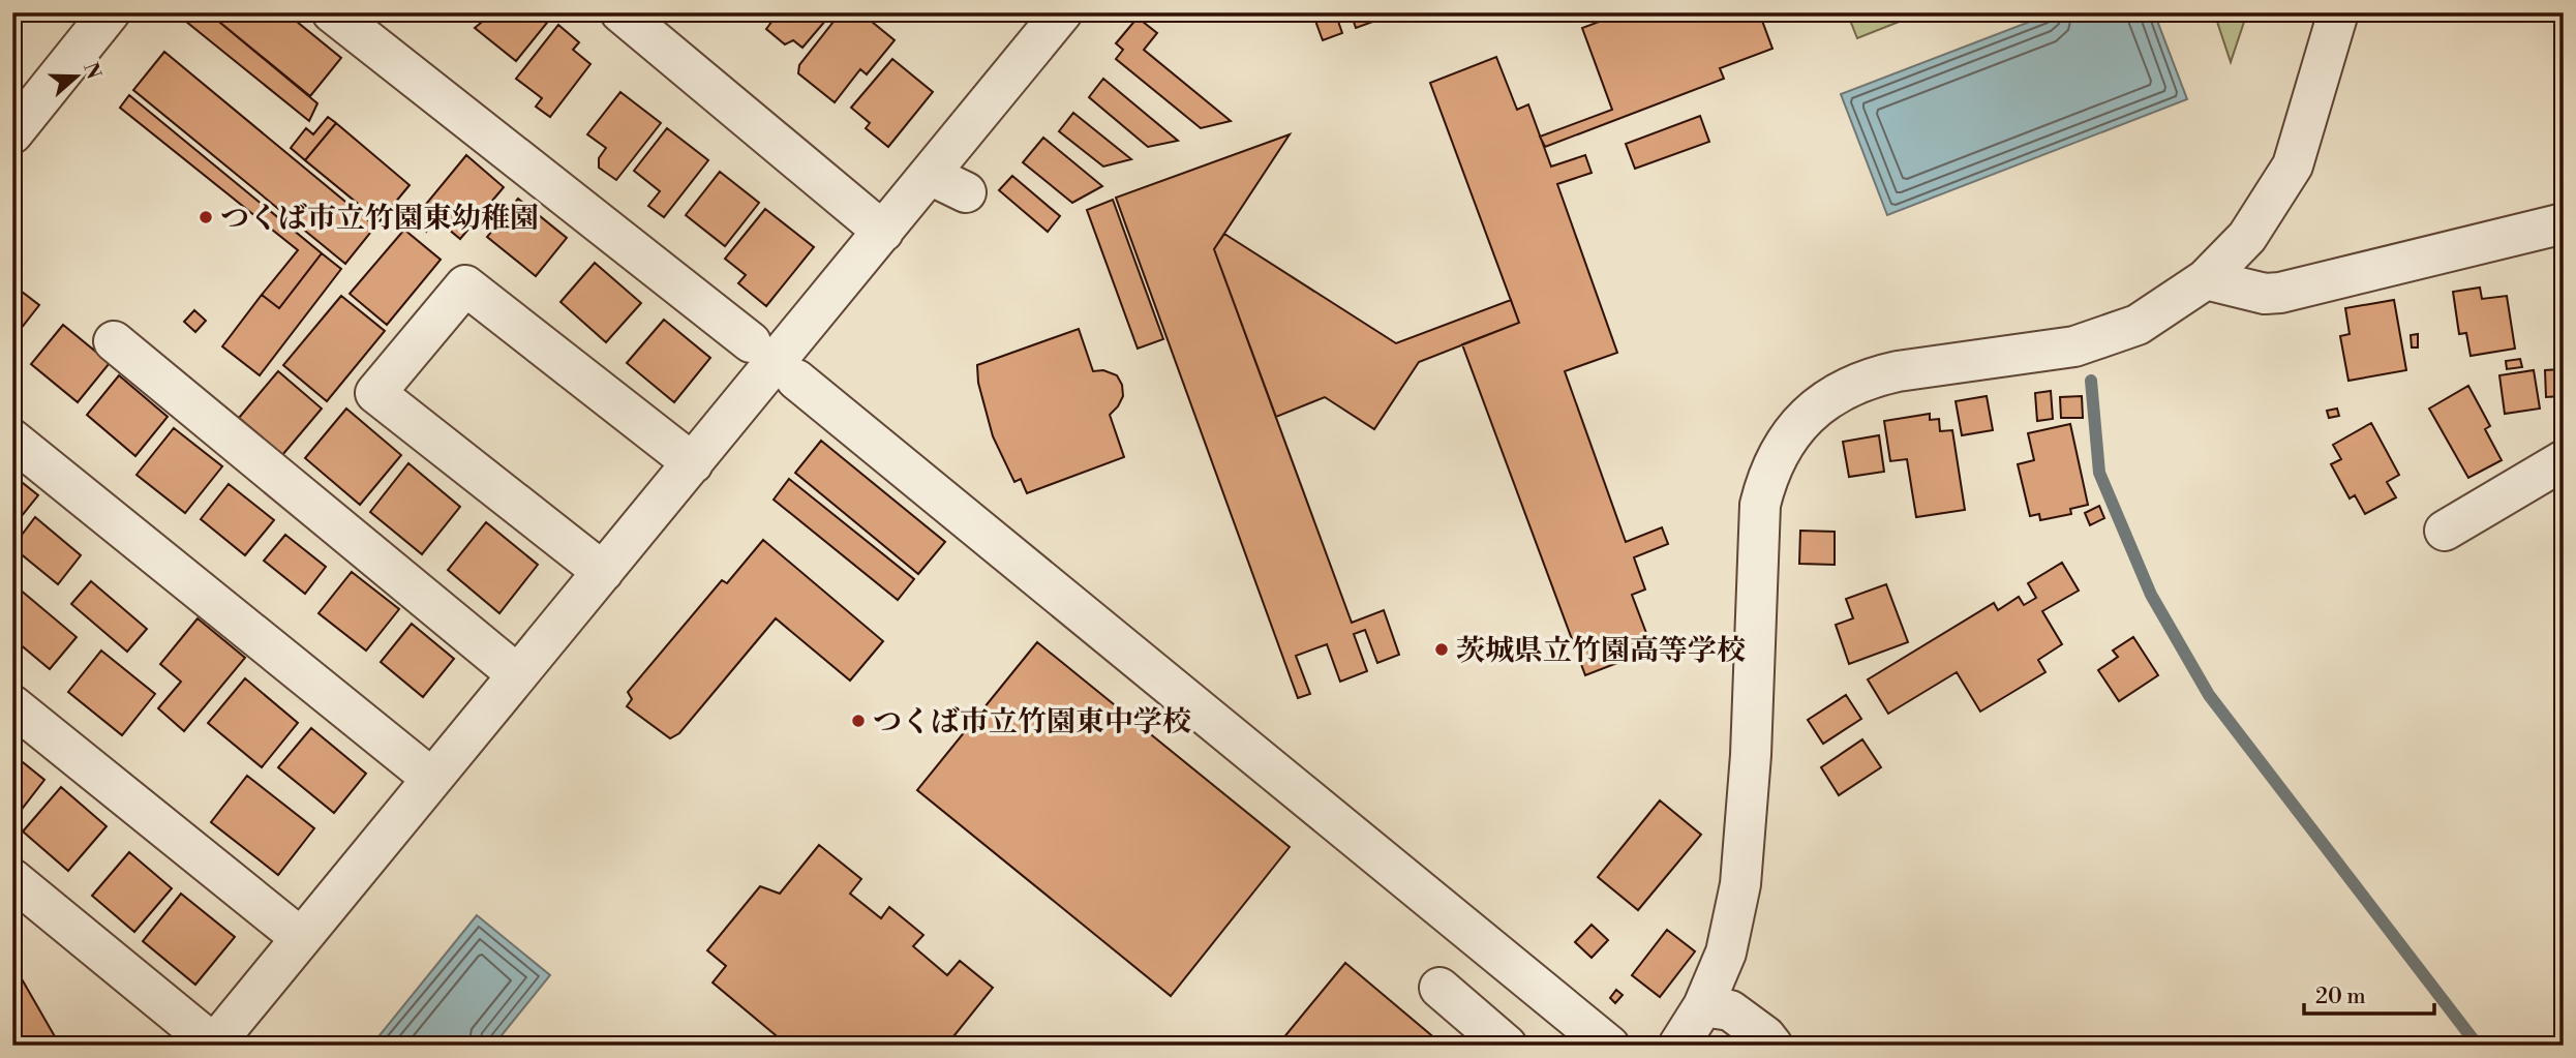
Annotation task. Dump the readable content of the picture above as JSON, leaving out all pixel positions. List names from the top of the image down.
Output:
{
  "places": ["つくば市立竹園東幼稚園", "茨城県立竹園高等学校", "つくば市立竹園東中学校"],
  "scale_bar": "20 m",
  "north": "right"
}
